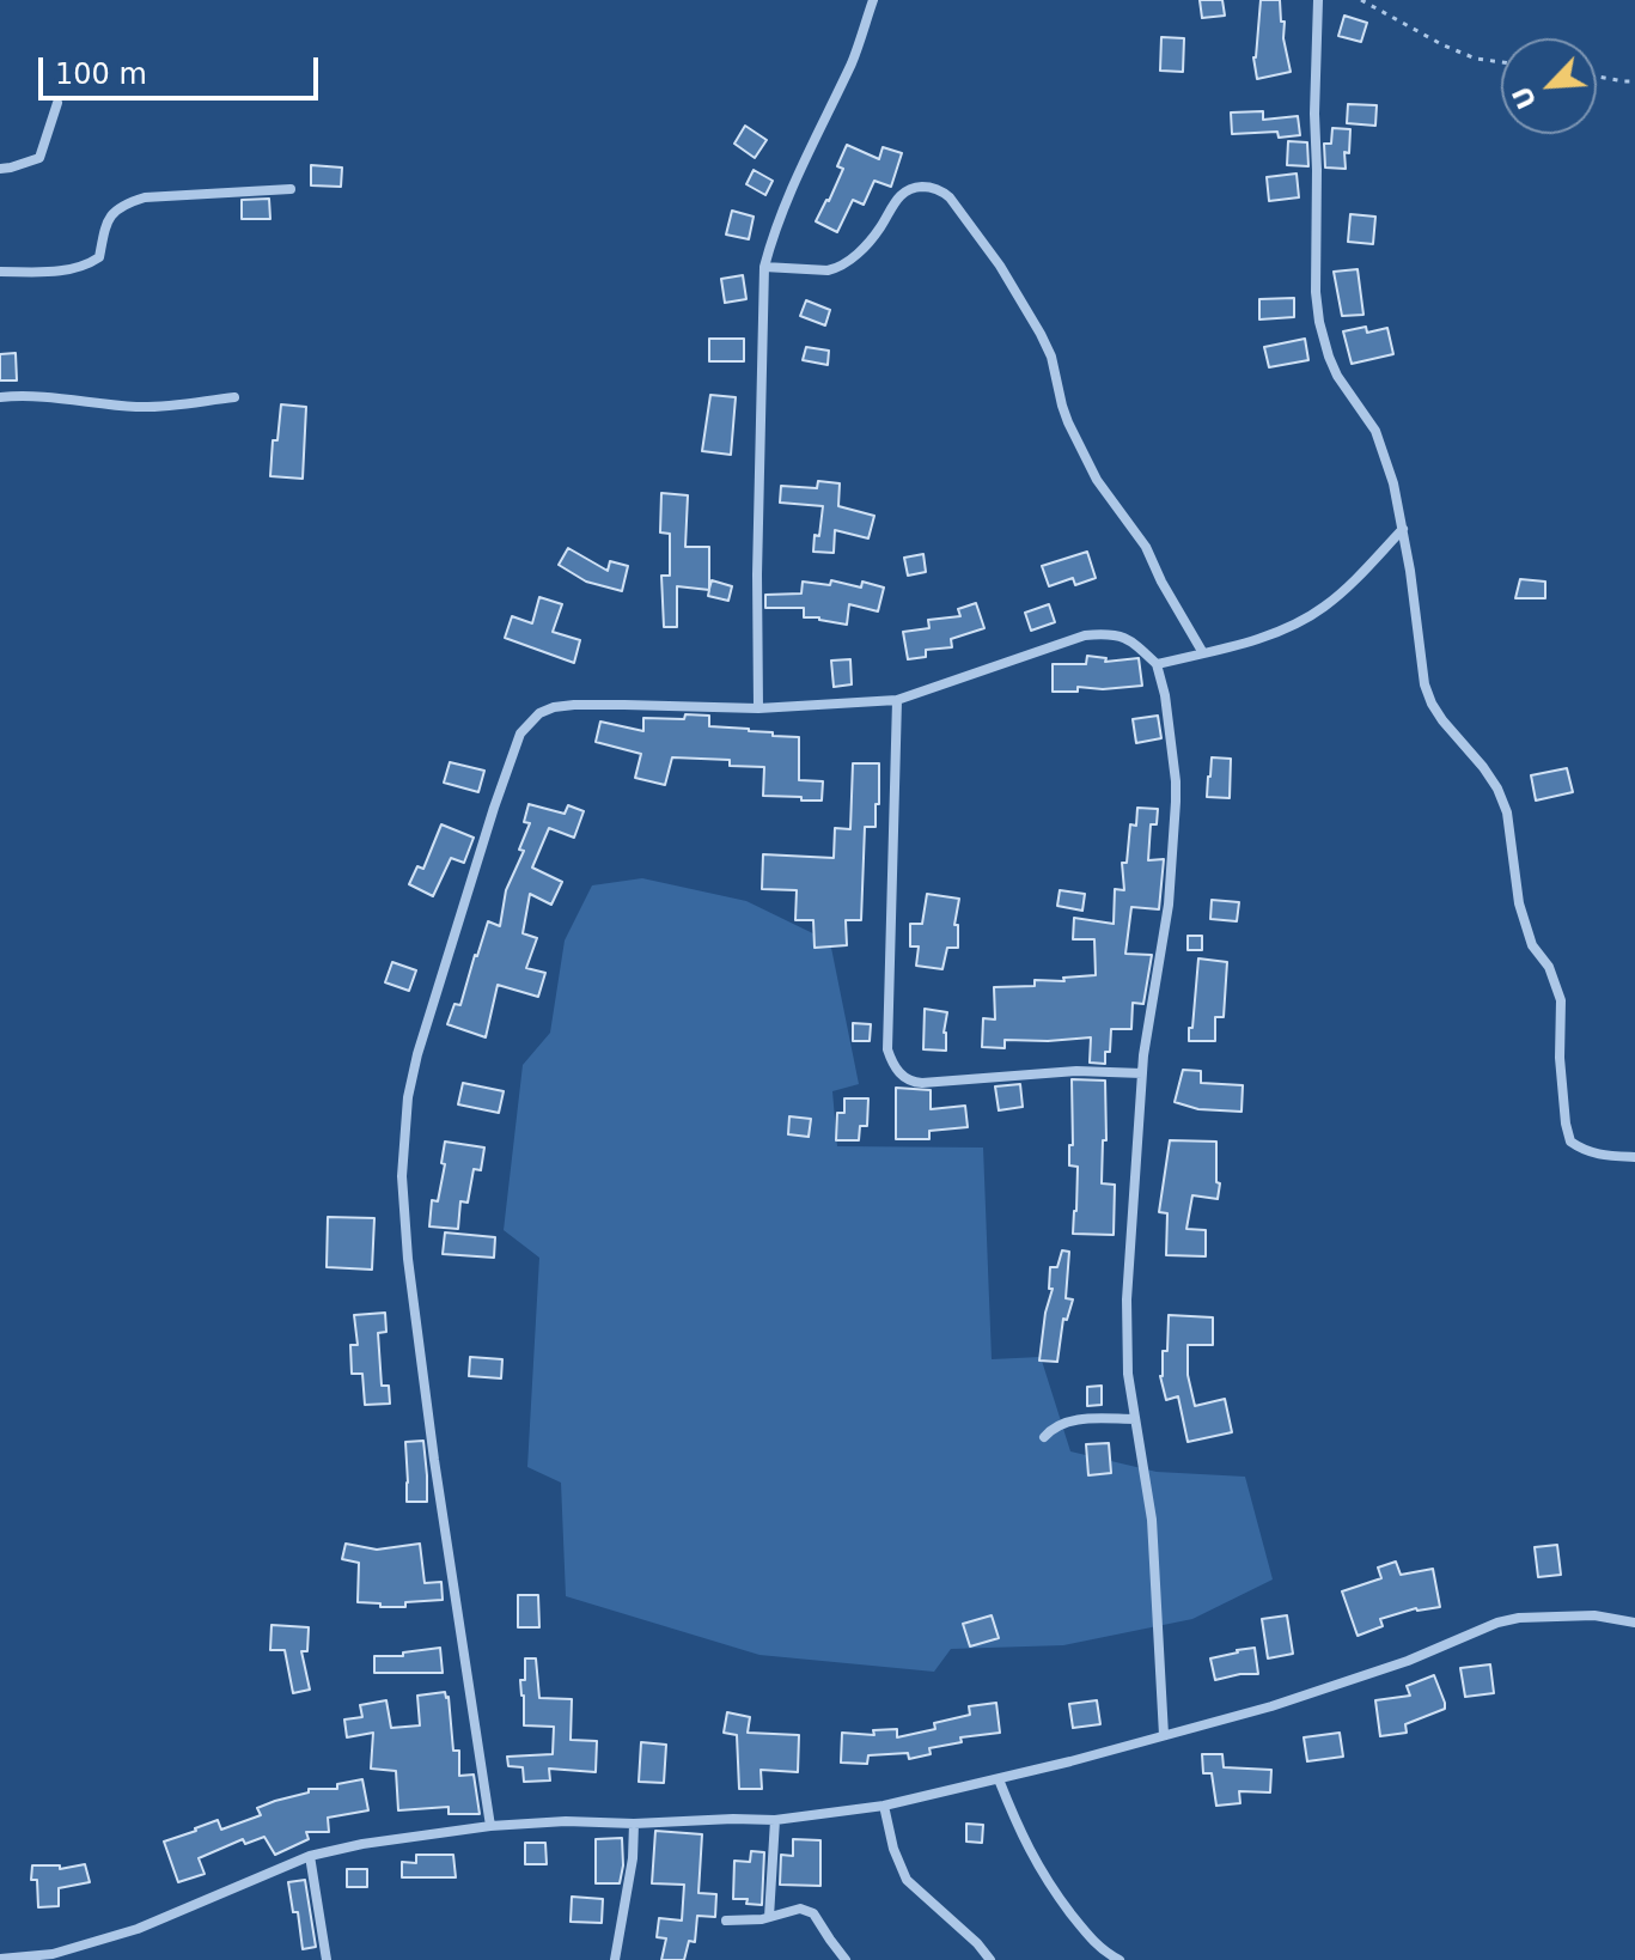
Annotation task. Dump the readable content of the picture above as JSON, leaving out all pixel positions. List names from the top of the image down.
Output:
{
  "scale_bar": "100 m",
  "north": "bottom left"
}
